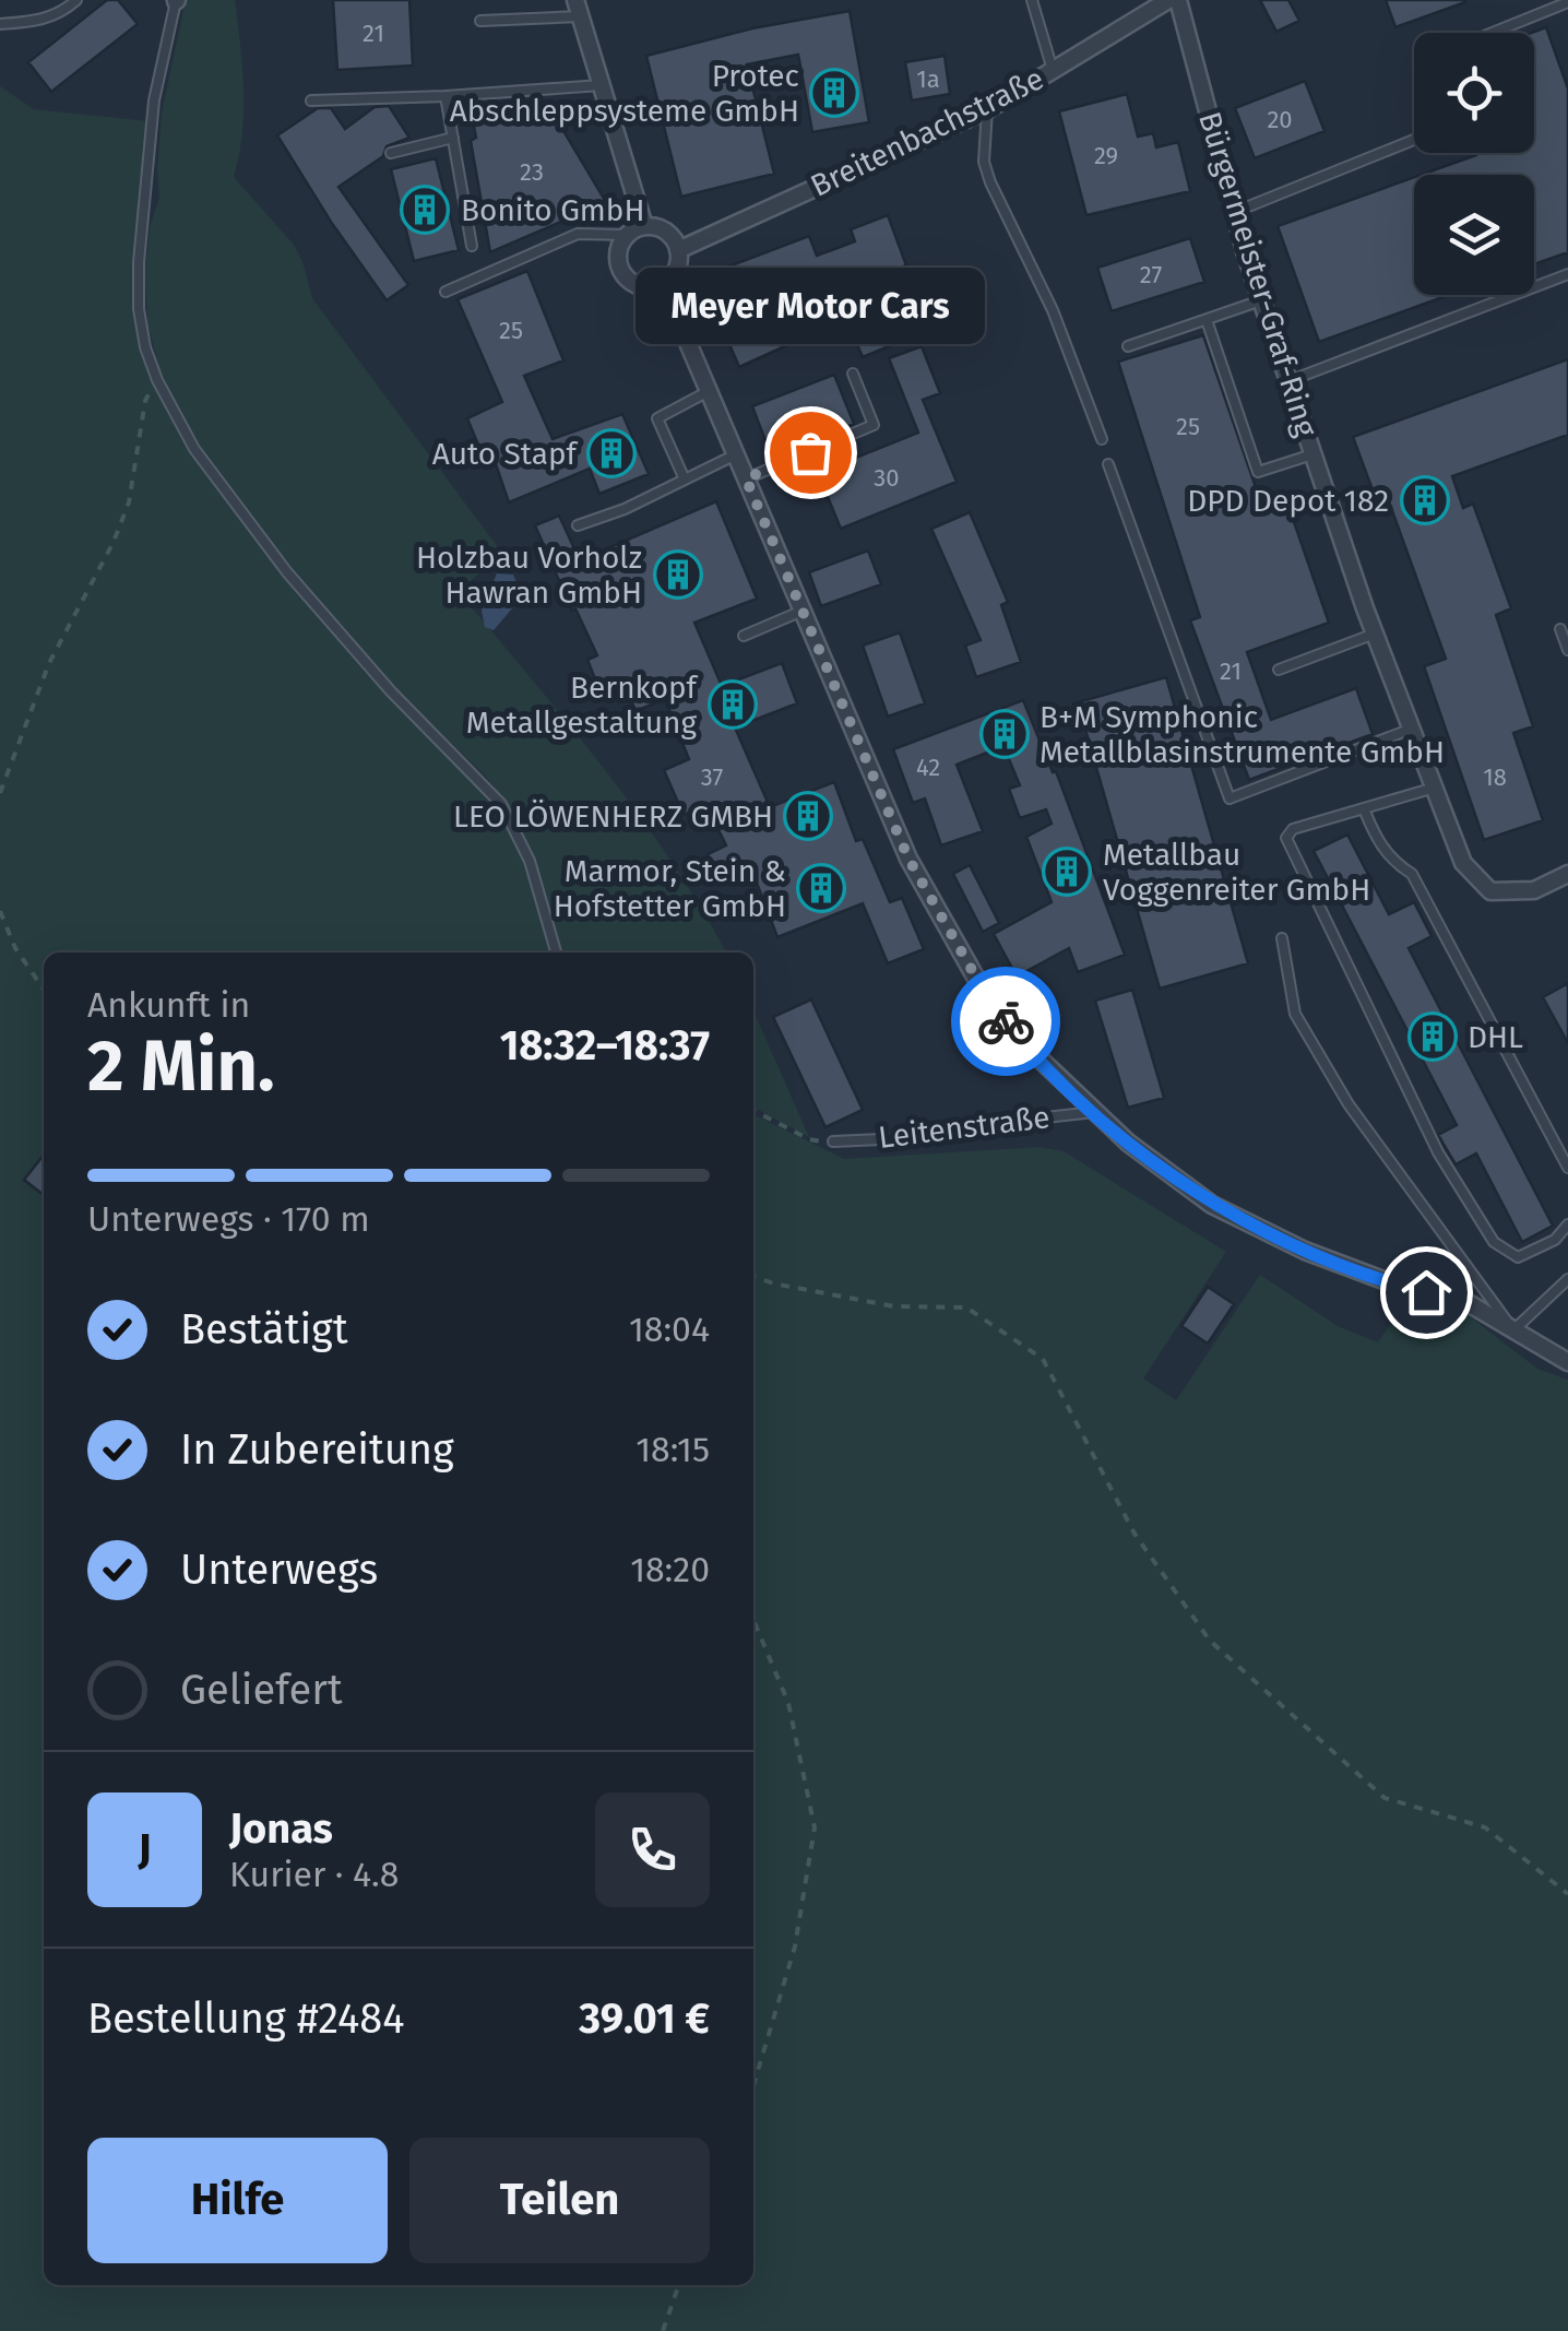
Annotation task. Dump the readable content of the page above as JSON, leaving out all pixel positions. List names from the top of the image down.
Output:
{
  "streets": {
    "street": ["Breitenbachstraße", "Bürgermeister-Graf-Ring", "Leitenstraße"]
  },
  "crossings": [
    ["Breitenbachstraße", "Leitenstraße"]
  ],
  "places": {
    "building": [
      "Protec Abschleppsysteme GmbH",
      "Bonito GmbH",
      "Auto Stapf",
      "DPD Depot 182",
      "Holzbau Vorholz Hawran GmbH",
      "Bernkopf Metallgestaltung",
      "B+M Symphonic Metallblasinstrumente GmbH",
      "LEO LÖWENHERZ GMBH",
      "Metallbau Voggenreiter GmbH",
      "Marmor, Stein & Hofstetter GmbH",
      "DHL"
    ],
    "other": ["Meyer Motor Cars"]
  },
  "house_numbers": [
    "21",
    "1a",
    "20",
    "29",
    "23",
    "27",
    "25",
    "25",
    "30",
    "21",
    "42",
    "37",
    "18"
  ],
  "page": {
    "bubble": "Meyer Motor Cars",
    "heading": ["2 Min.", "Ankunft in", "18:32–18:37"],
    "panel": [
      "Jonas",
      "Kurier · 4.8",
      "Bestellung #2484",
      "39.01 €"
    ],
    "bar": "Unterwegs · 170 m",
    "list": [
      ["Bestätigt", "18:04"],
      ["In Zubereitung", "18:15"],
      ["Unterwegs", "18:20"],
      "Geliefert"
    ],
    "round": "J",
    "buttons": ["Hilfe", "Teilen"]
  }
}
